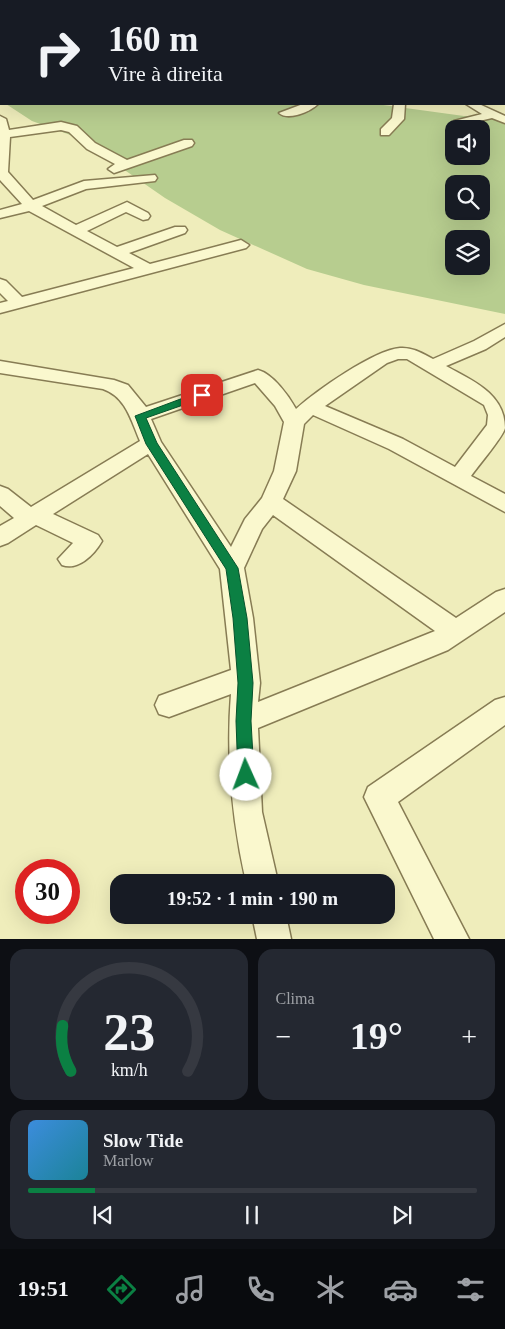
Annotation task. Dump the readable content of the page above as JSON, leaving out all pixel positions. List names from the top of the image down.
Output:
{
  "page": {
    "turn": ["160 m", "Vire à direita"],
    "limit": "30",
    "trip": "19:52 · 1 min · 190 m",
    "tile": "Clima",
    "heat": ["−", "19°", "+"],
    "song": ["Slow Tide", "Marlow"],
    "tabs": "19:51",
    "gauge": ["23", "km/h"]
  }
}
